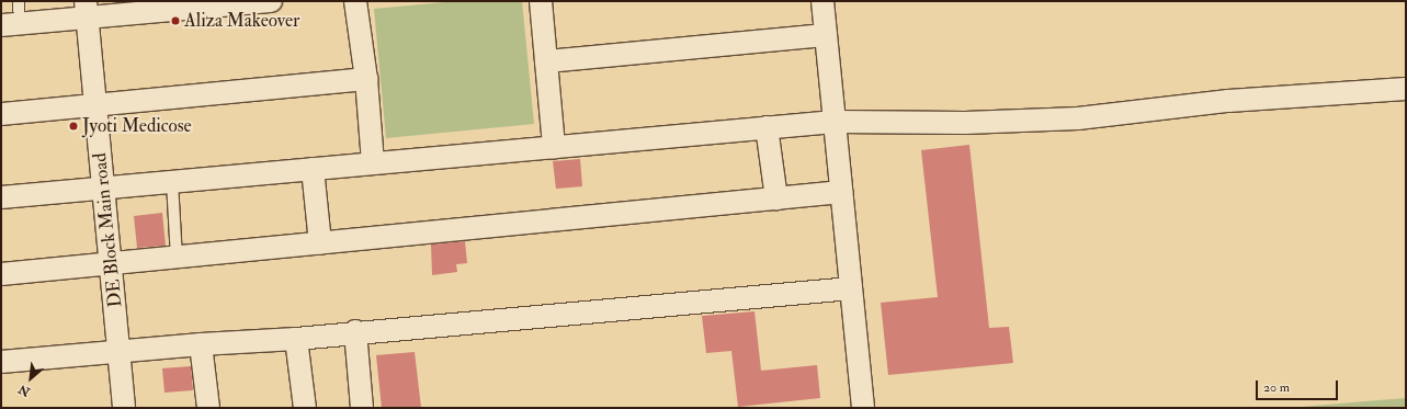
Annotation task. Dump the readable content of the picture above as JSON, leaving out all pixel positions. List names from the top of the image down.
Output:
{
  "streets": {
    "street": ["DE Block Main road"]
  },
  "places": ["Aliza Makeover", "Jyoti Medicose"],
  "scale_bar": "20 m",
  "north": "bottom left"
}
